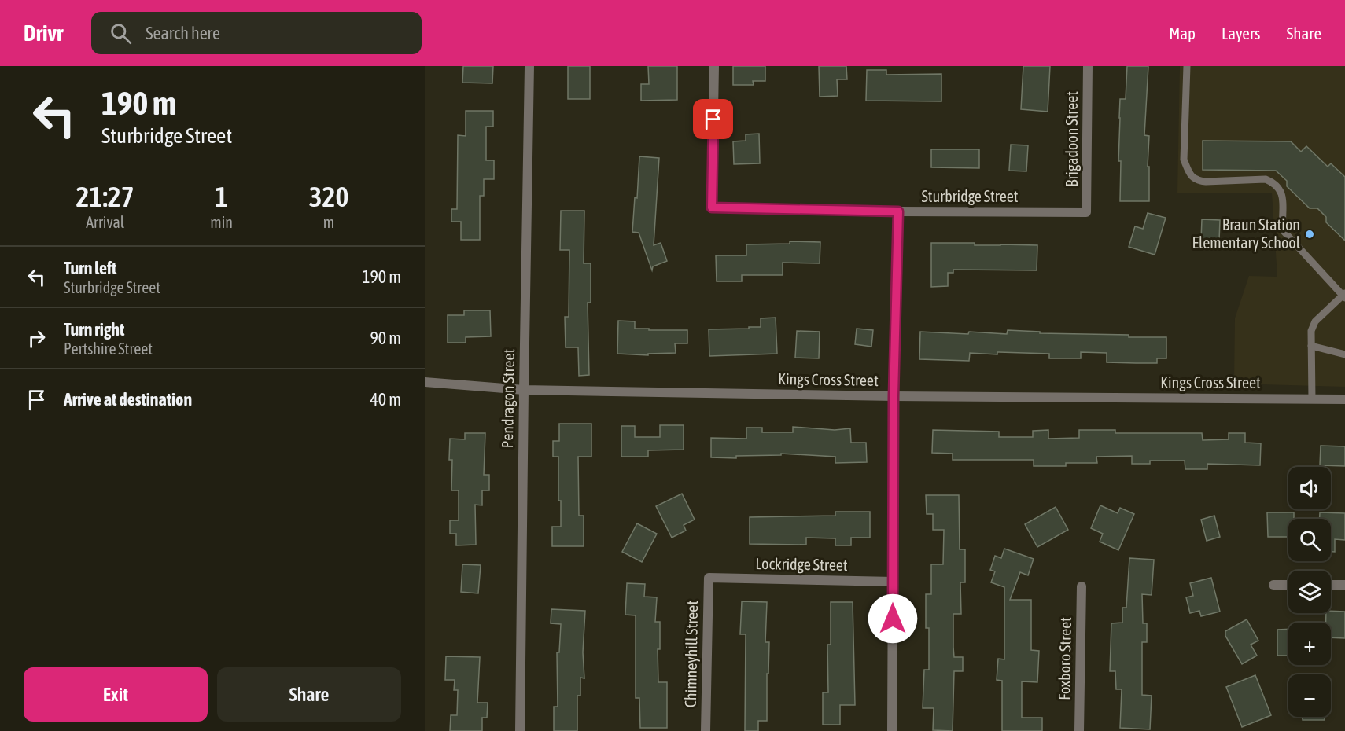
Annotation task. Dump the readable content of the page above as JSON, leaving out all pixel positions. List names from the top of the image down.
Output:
{
  "streets": {
    "street": [
      "Brigadoon Street",
      "Sturbridge Street",
      "Kings Cross Street",
      "Pendragon Street",
      "Lockridge Street",
      "Chimneyhill Street",
      "Foxboro Street"
    ]
  },
  "crossings": [
    ["Brigadoon Street", "Sturbridge Street"],
    ["Kings Cross Street", "Pendragon Street"],
    ["Lockridge Street", "Chimneyhill Street"]
  ],
  "places": ["Braun Station Elementary School"],
  "page": {
    "header": "Drivr",
    "search": "Search here",
    "nav": ["Map", "Layers", "Share"],
    "turn": ["190 m", "Sturbridge Street"],
    "eta": [
      "21:27",
      "Arrival",
      "1",
      "min",
      "320",
      "m"
    ],
    "list": [
      {
        "name": "Turn left",
        "note": "Sturbridge Street",
        "value": "190 m"
      },
      {
        "name": "Turn right",
        "note": "Pertshire Street",
        "value": "90 m"
      },
      {
        "name": "Arrive at destination",
        "value": "40 m"
      }
    ],
    "map_buttons": ["+", "−"],
    "buttons": ["Exit", "Share"]
  }
}
